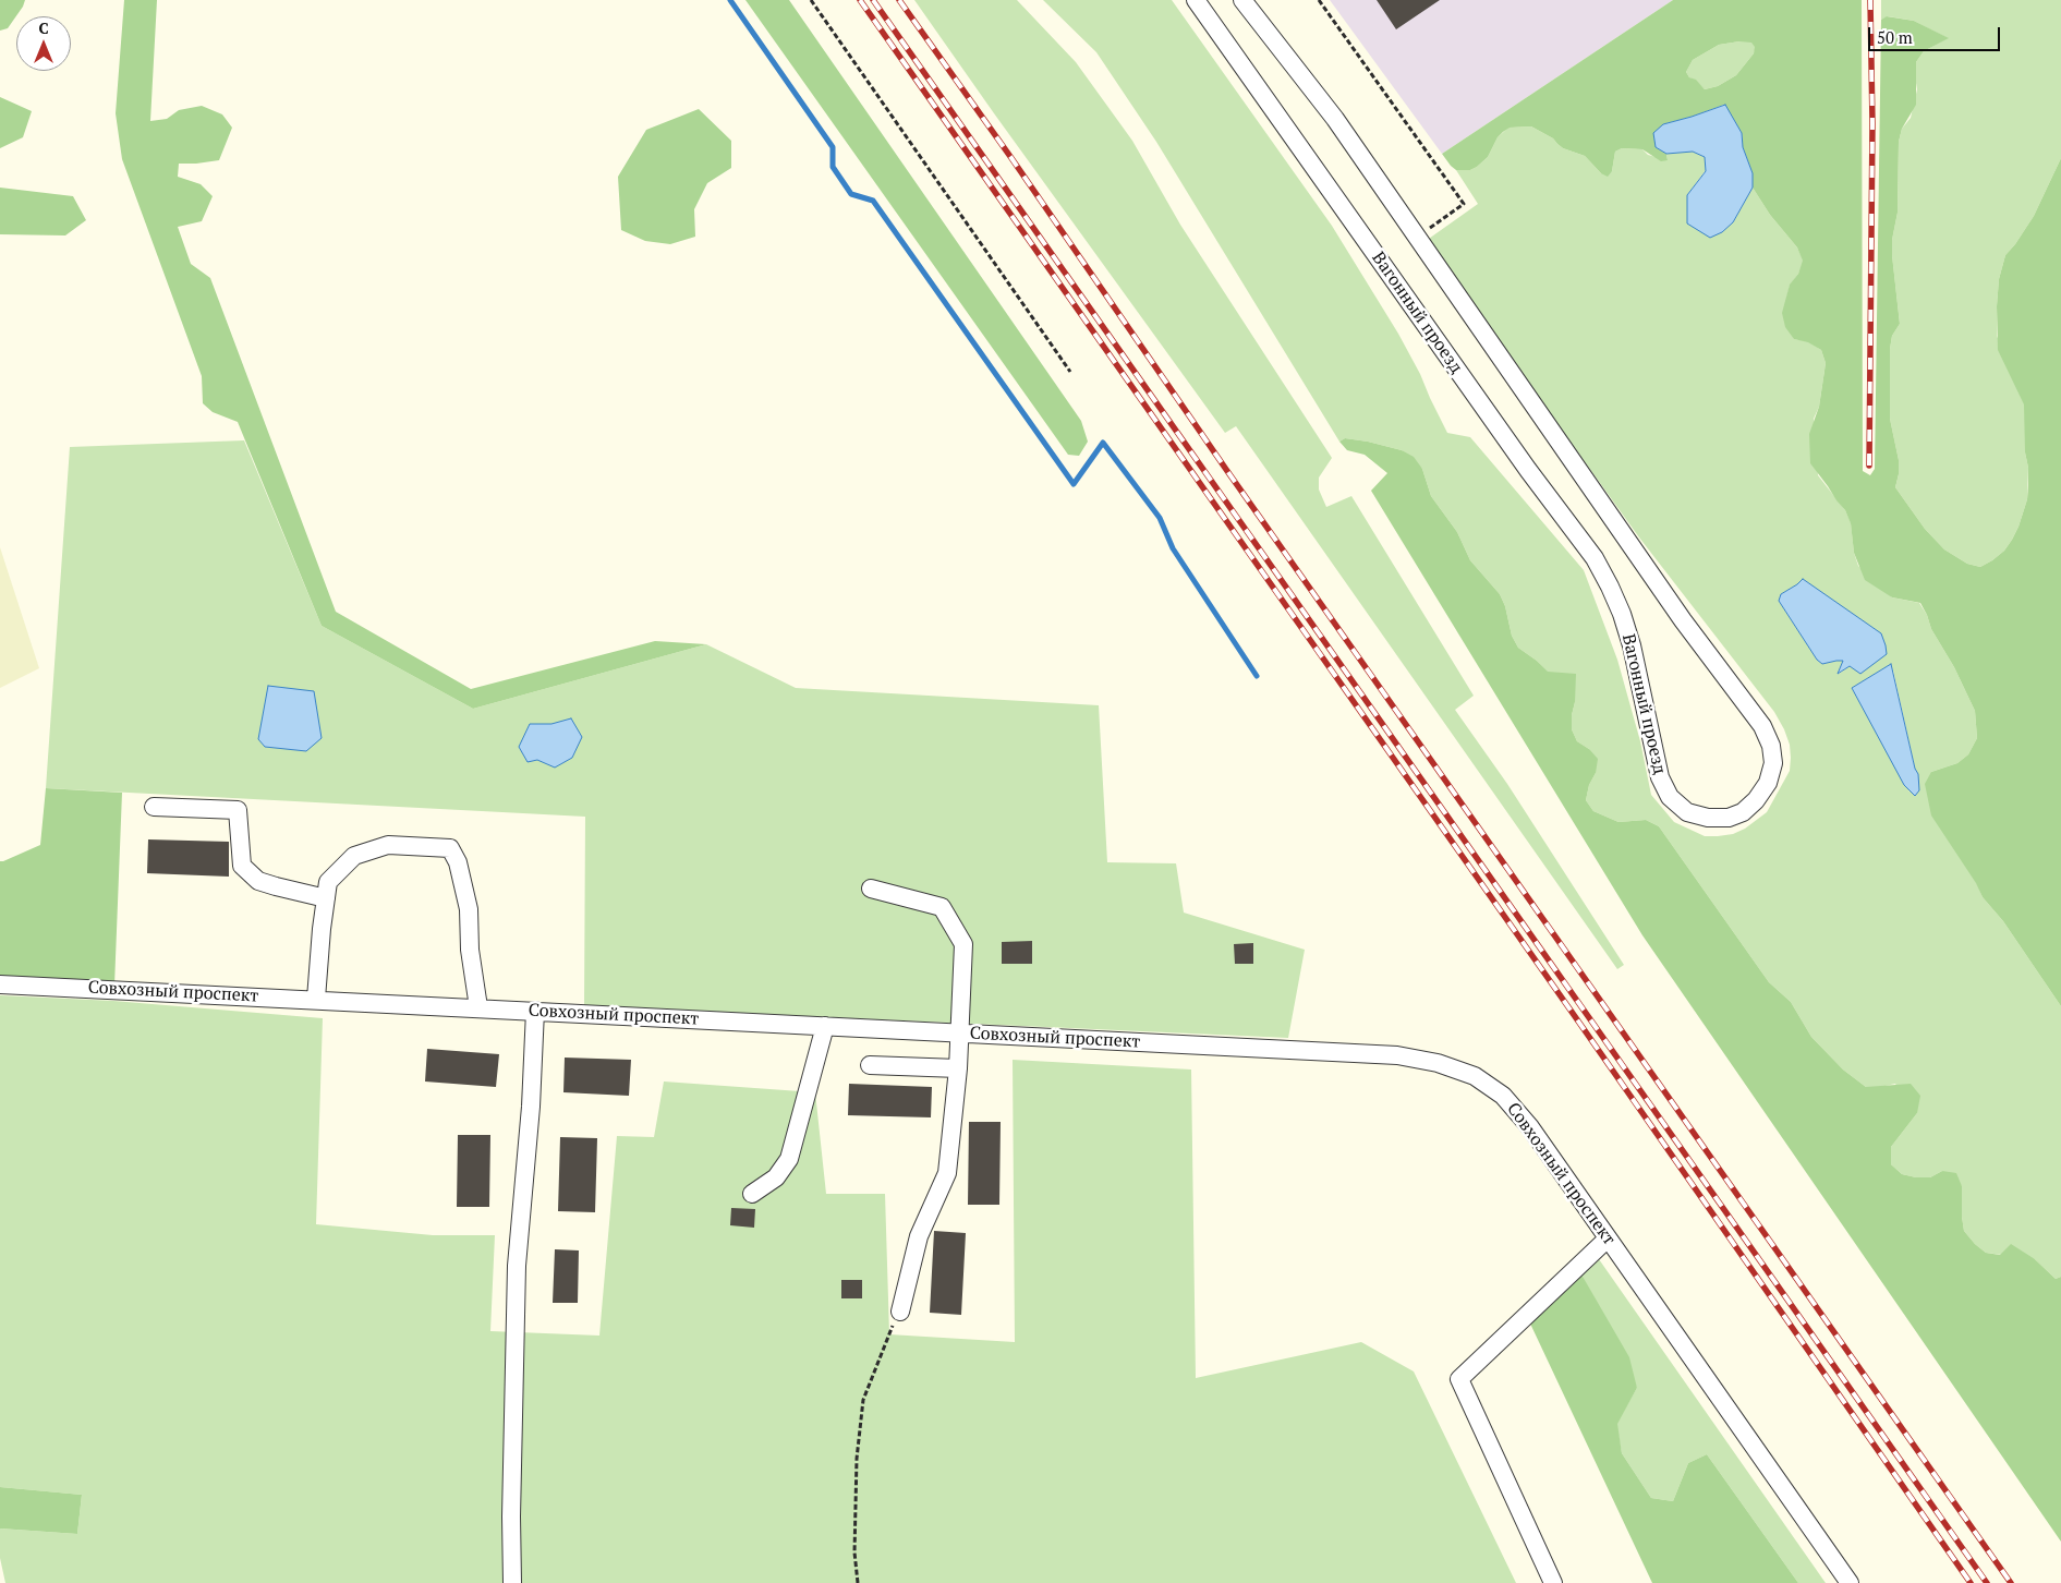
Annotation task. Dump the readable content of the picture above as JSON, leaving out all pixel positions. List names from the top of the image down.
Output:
{
  "streets": {
    "street": ["Вагонный проезд", "Совхозный проспект"]
  },
  "scale_bar": "50 m",
  "north": "top"
}
